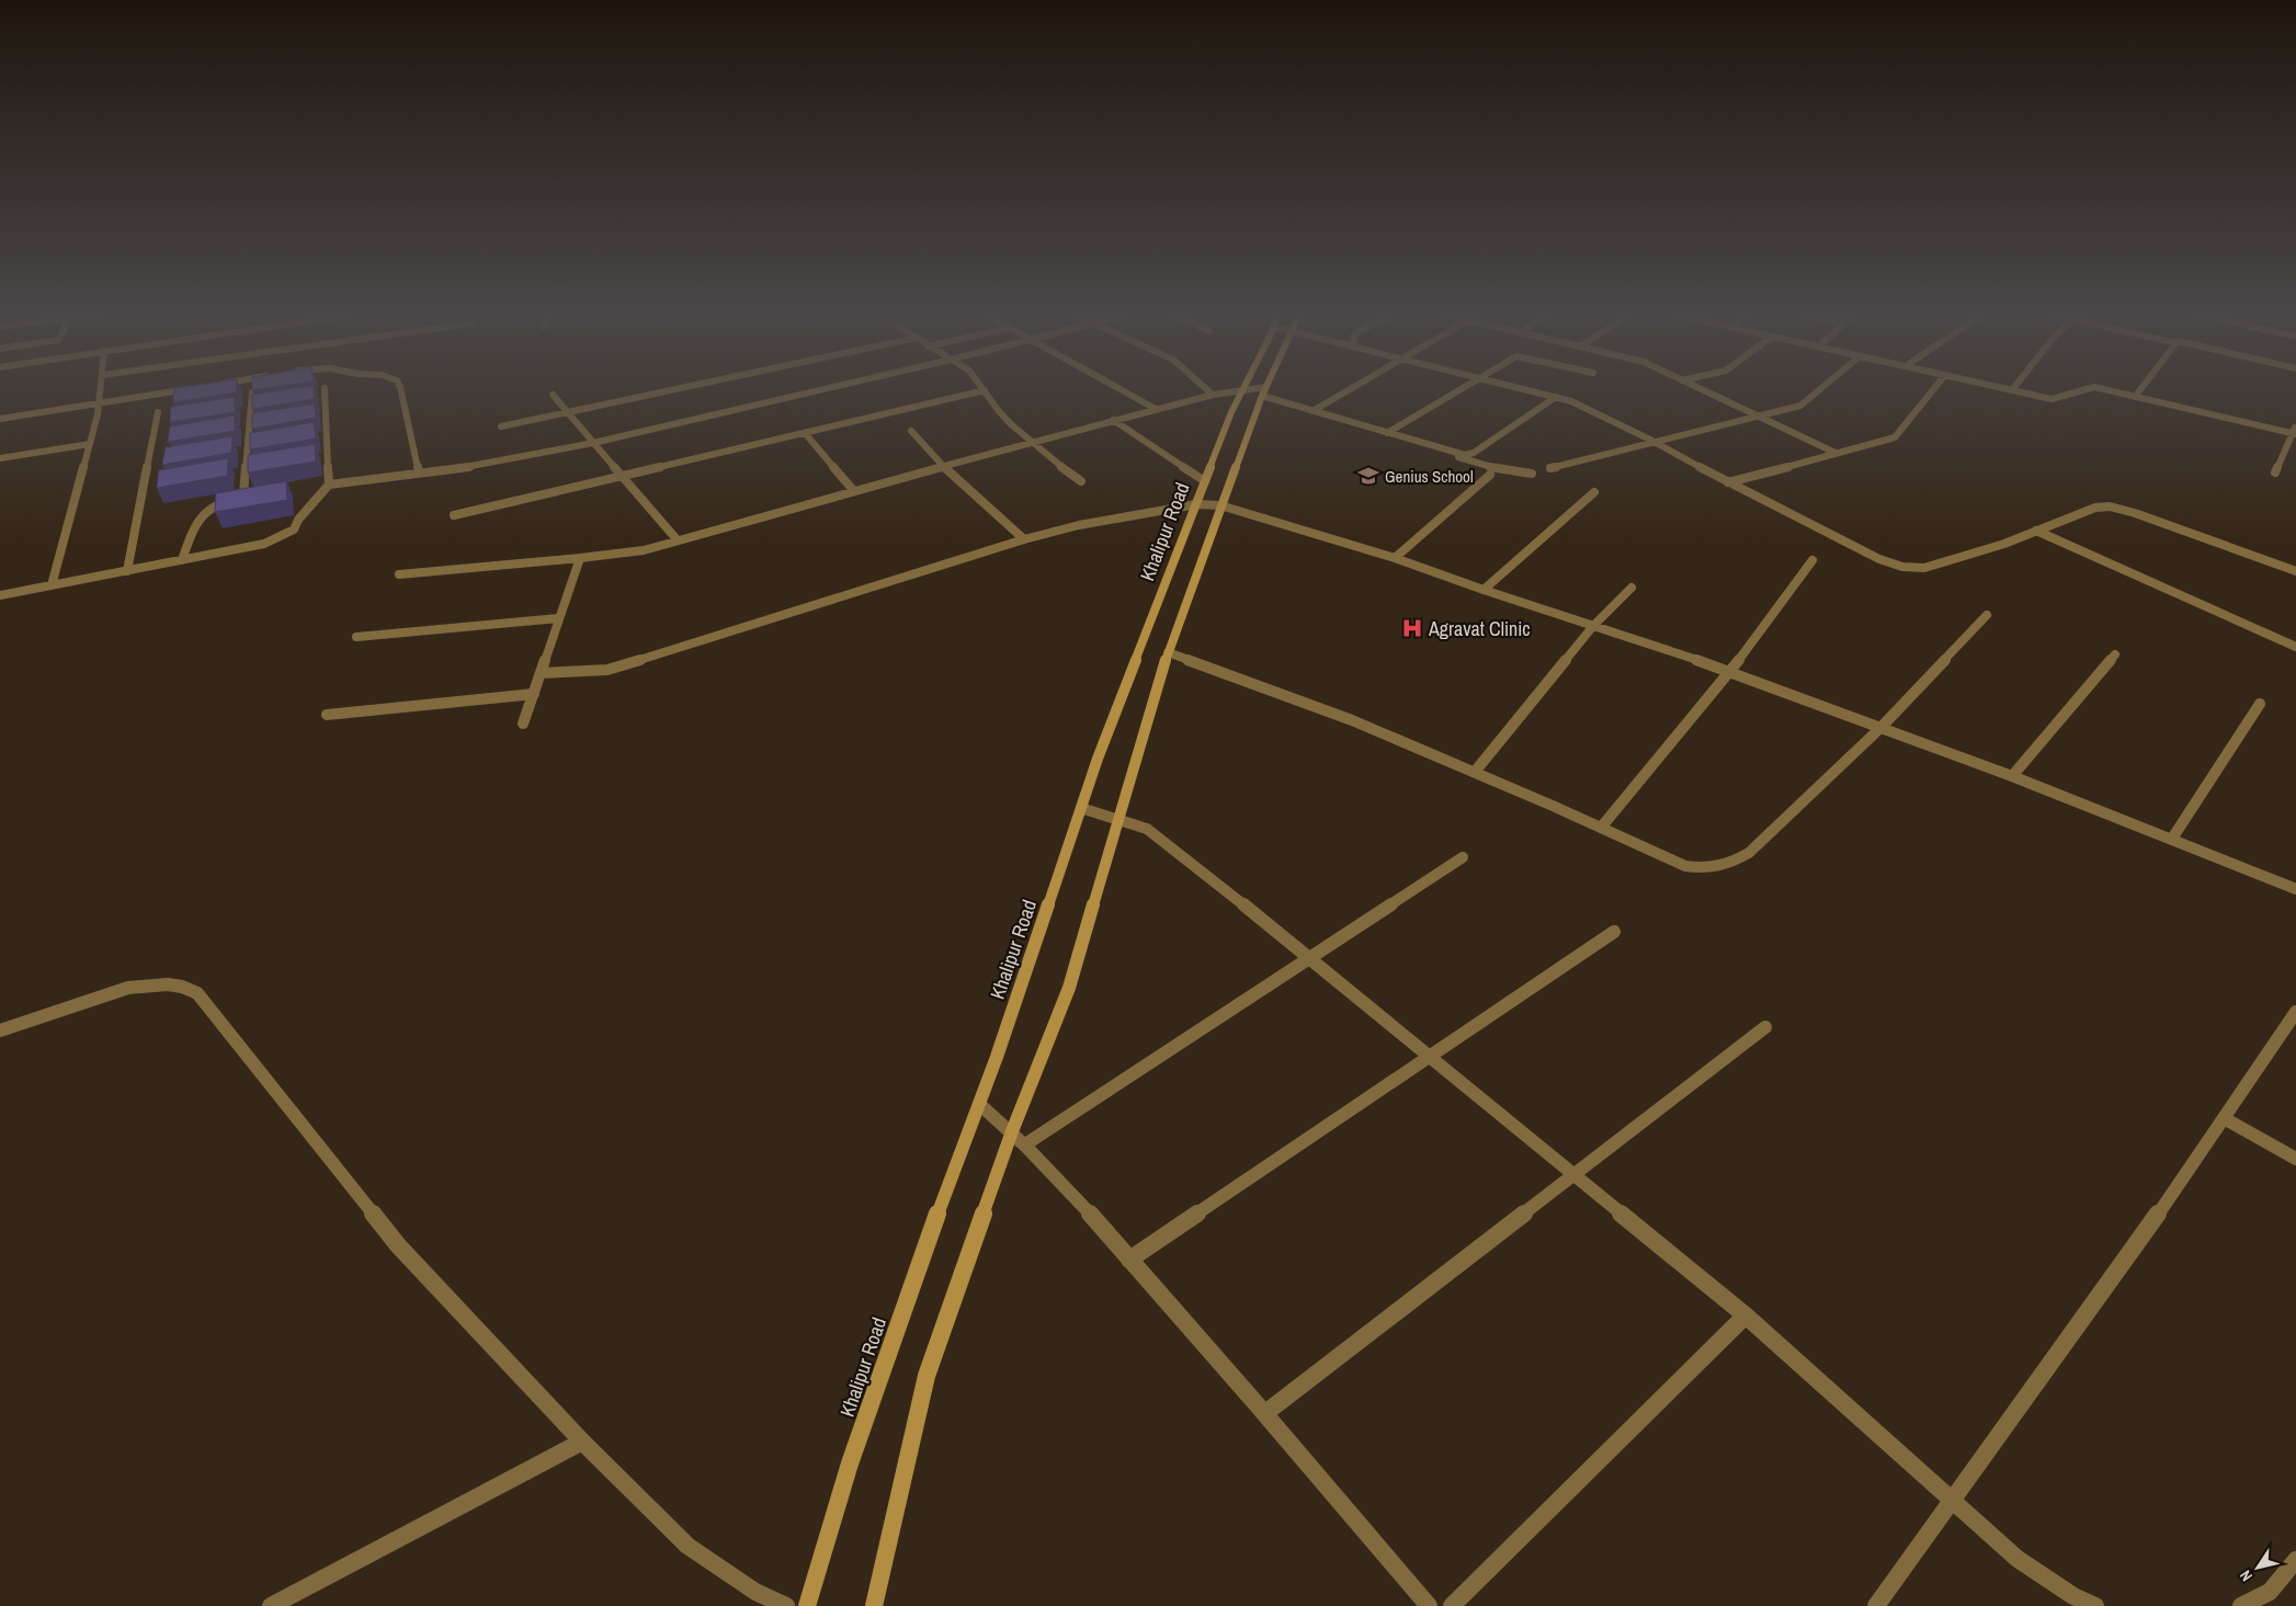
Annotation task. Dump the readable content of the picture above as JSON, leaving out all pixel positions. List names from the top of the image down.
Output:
{
  "streets": {
    "street": ["Khalipur Road"]
  },
  "places": {
    "school or university": ["Genius School"],
    "hospital": ["Agravat Clinic"]
  },
  "north": "bottom left"
}
